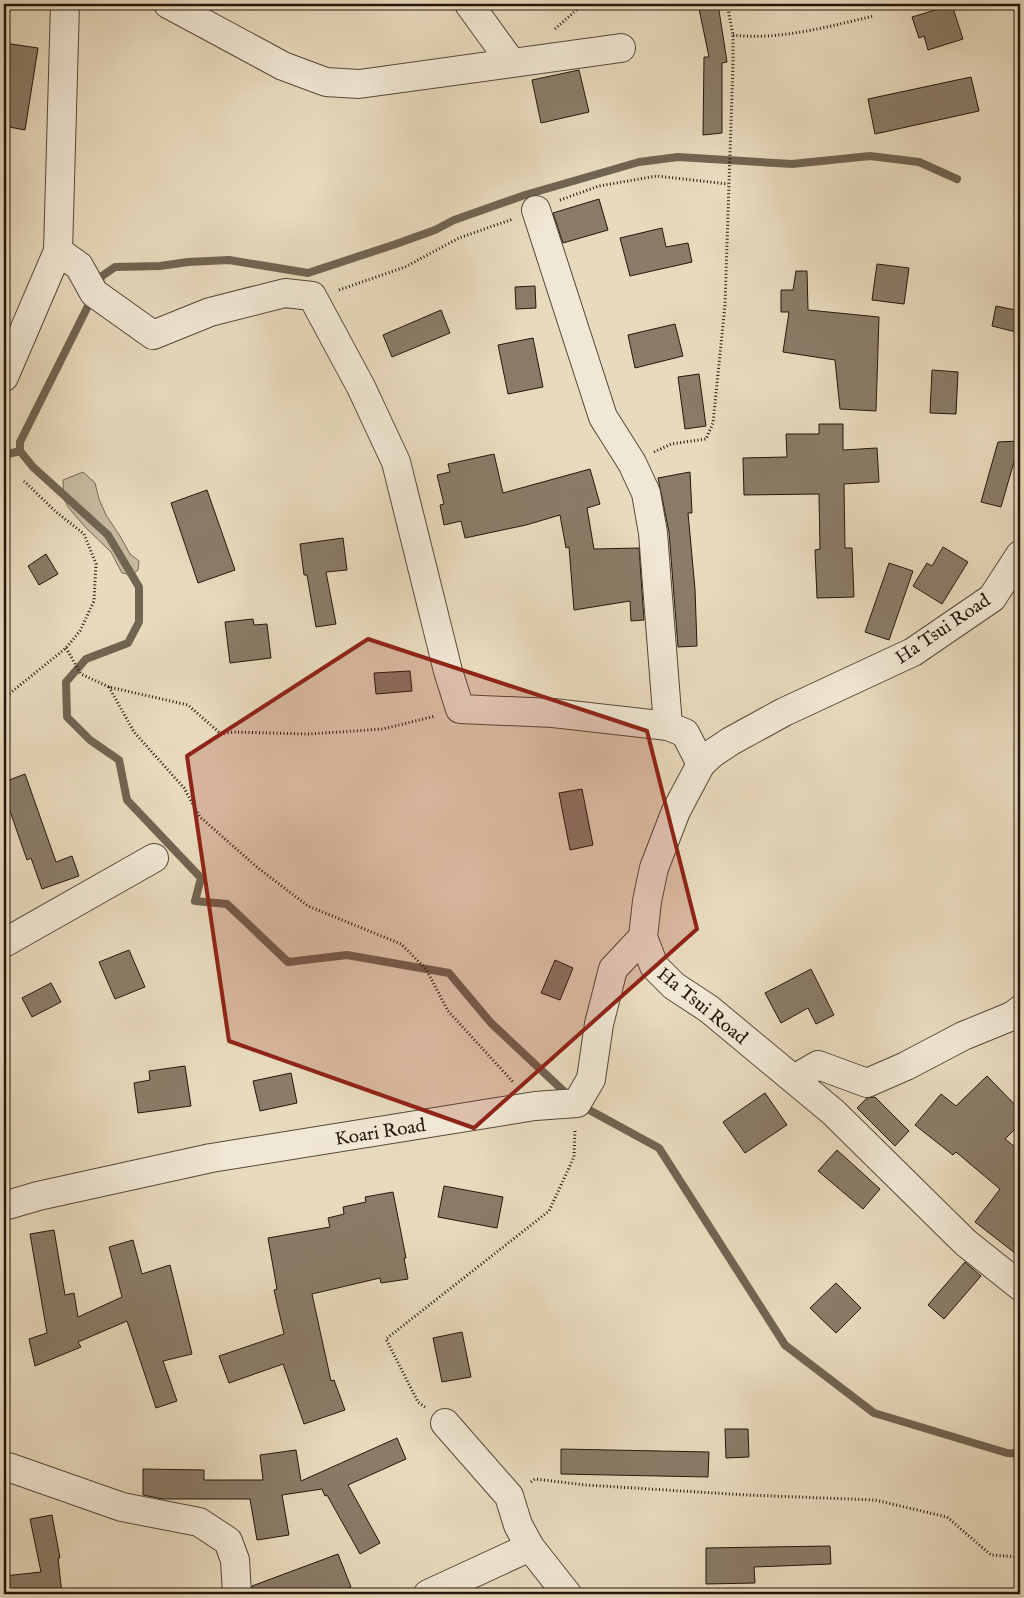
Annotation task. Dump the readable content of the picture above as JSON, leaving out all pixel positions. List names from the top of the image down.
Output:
{
  "streets": {
    "street": ["Ha Tsui Road", "Koari Road"]
  },
  "crossings": [
    ["Ha Tsui Road", "Koari Road"]
  ]
}
